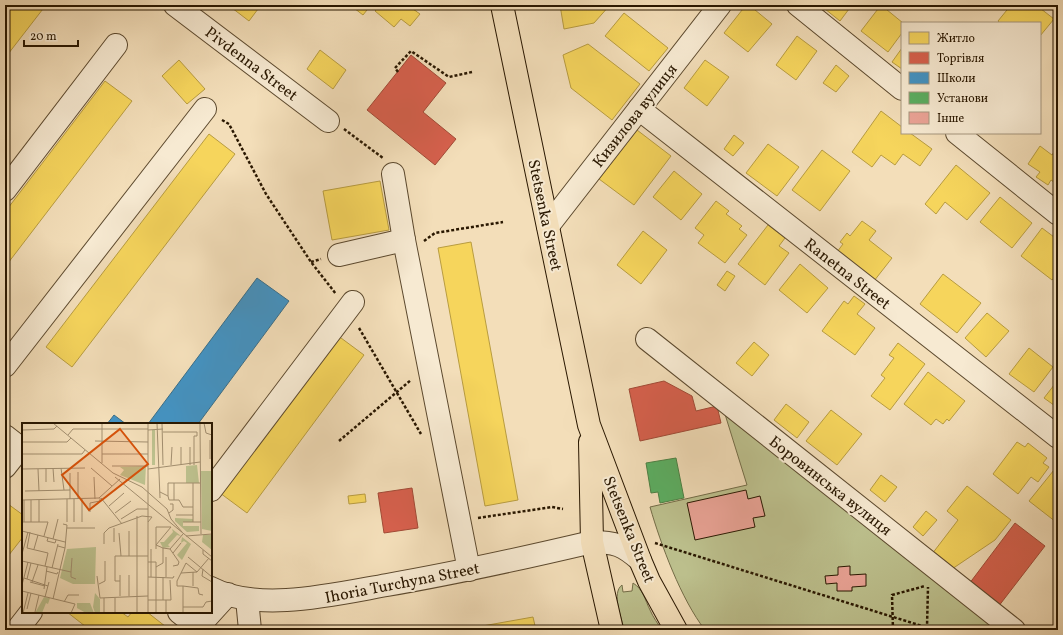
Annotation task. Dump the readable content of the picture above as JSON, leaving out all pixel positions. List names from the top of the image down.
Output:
{
  "streets": {
    "main road": ["Stetsenka Street"],
    "street": [
      "Pivdenna Street",
      "Кизилова вулиця",
      "Ranetna Street",
      "Боровинська вулиця",
      "Ihoria Turchyna Street"
    ]
  },
  "crossings": [
    ["Кизилова вулиця", "Stetsenka Street"],
    ["Кизилова вулиця", "Ranetna Street"],
    ["Stetsenka Street", "Ihoria Turchyna Street"]
  ],
  "legend": [
    "Житло",
    "Торгівля",
    "Школи",
    "Установи",
    "Інше"
  ],
  "scale_bar": "20 m"
}
